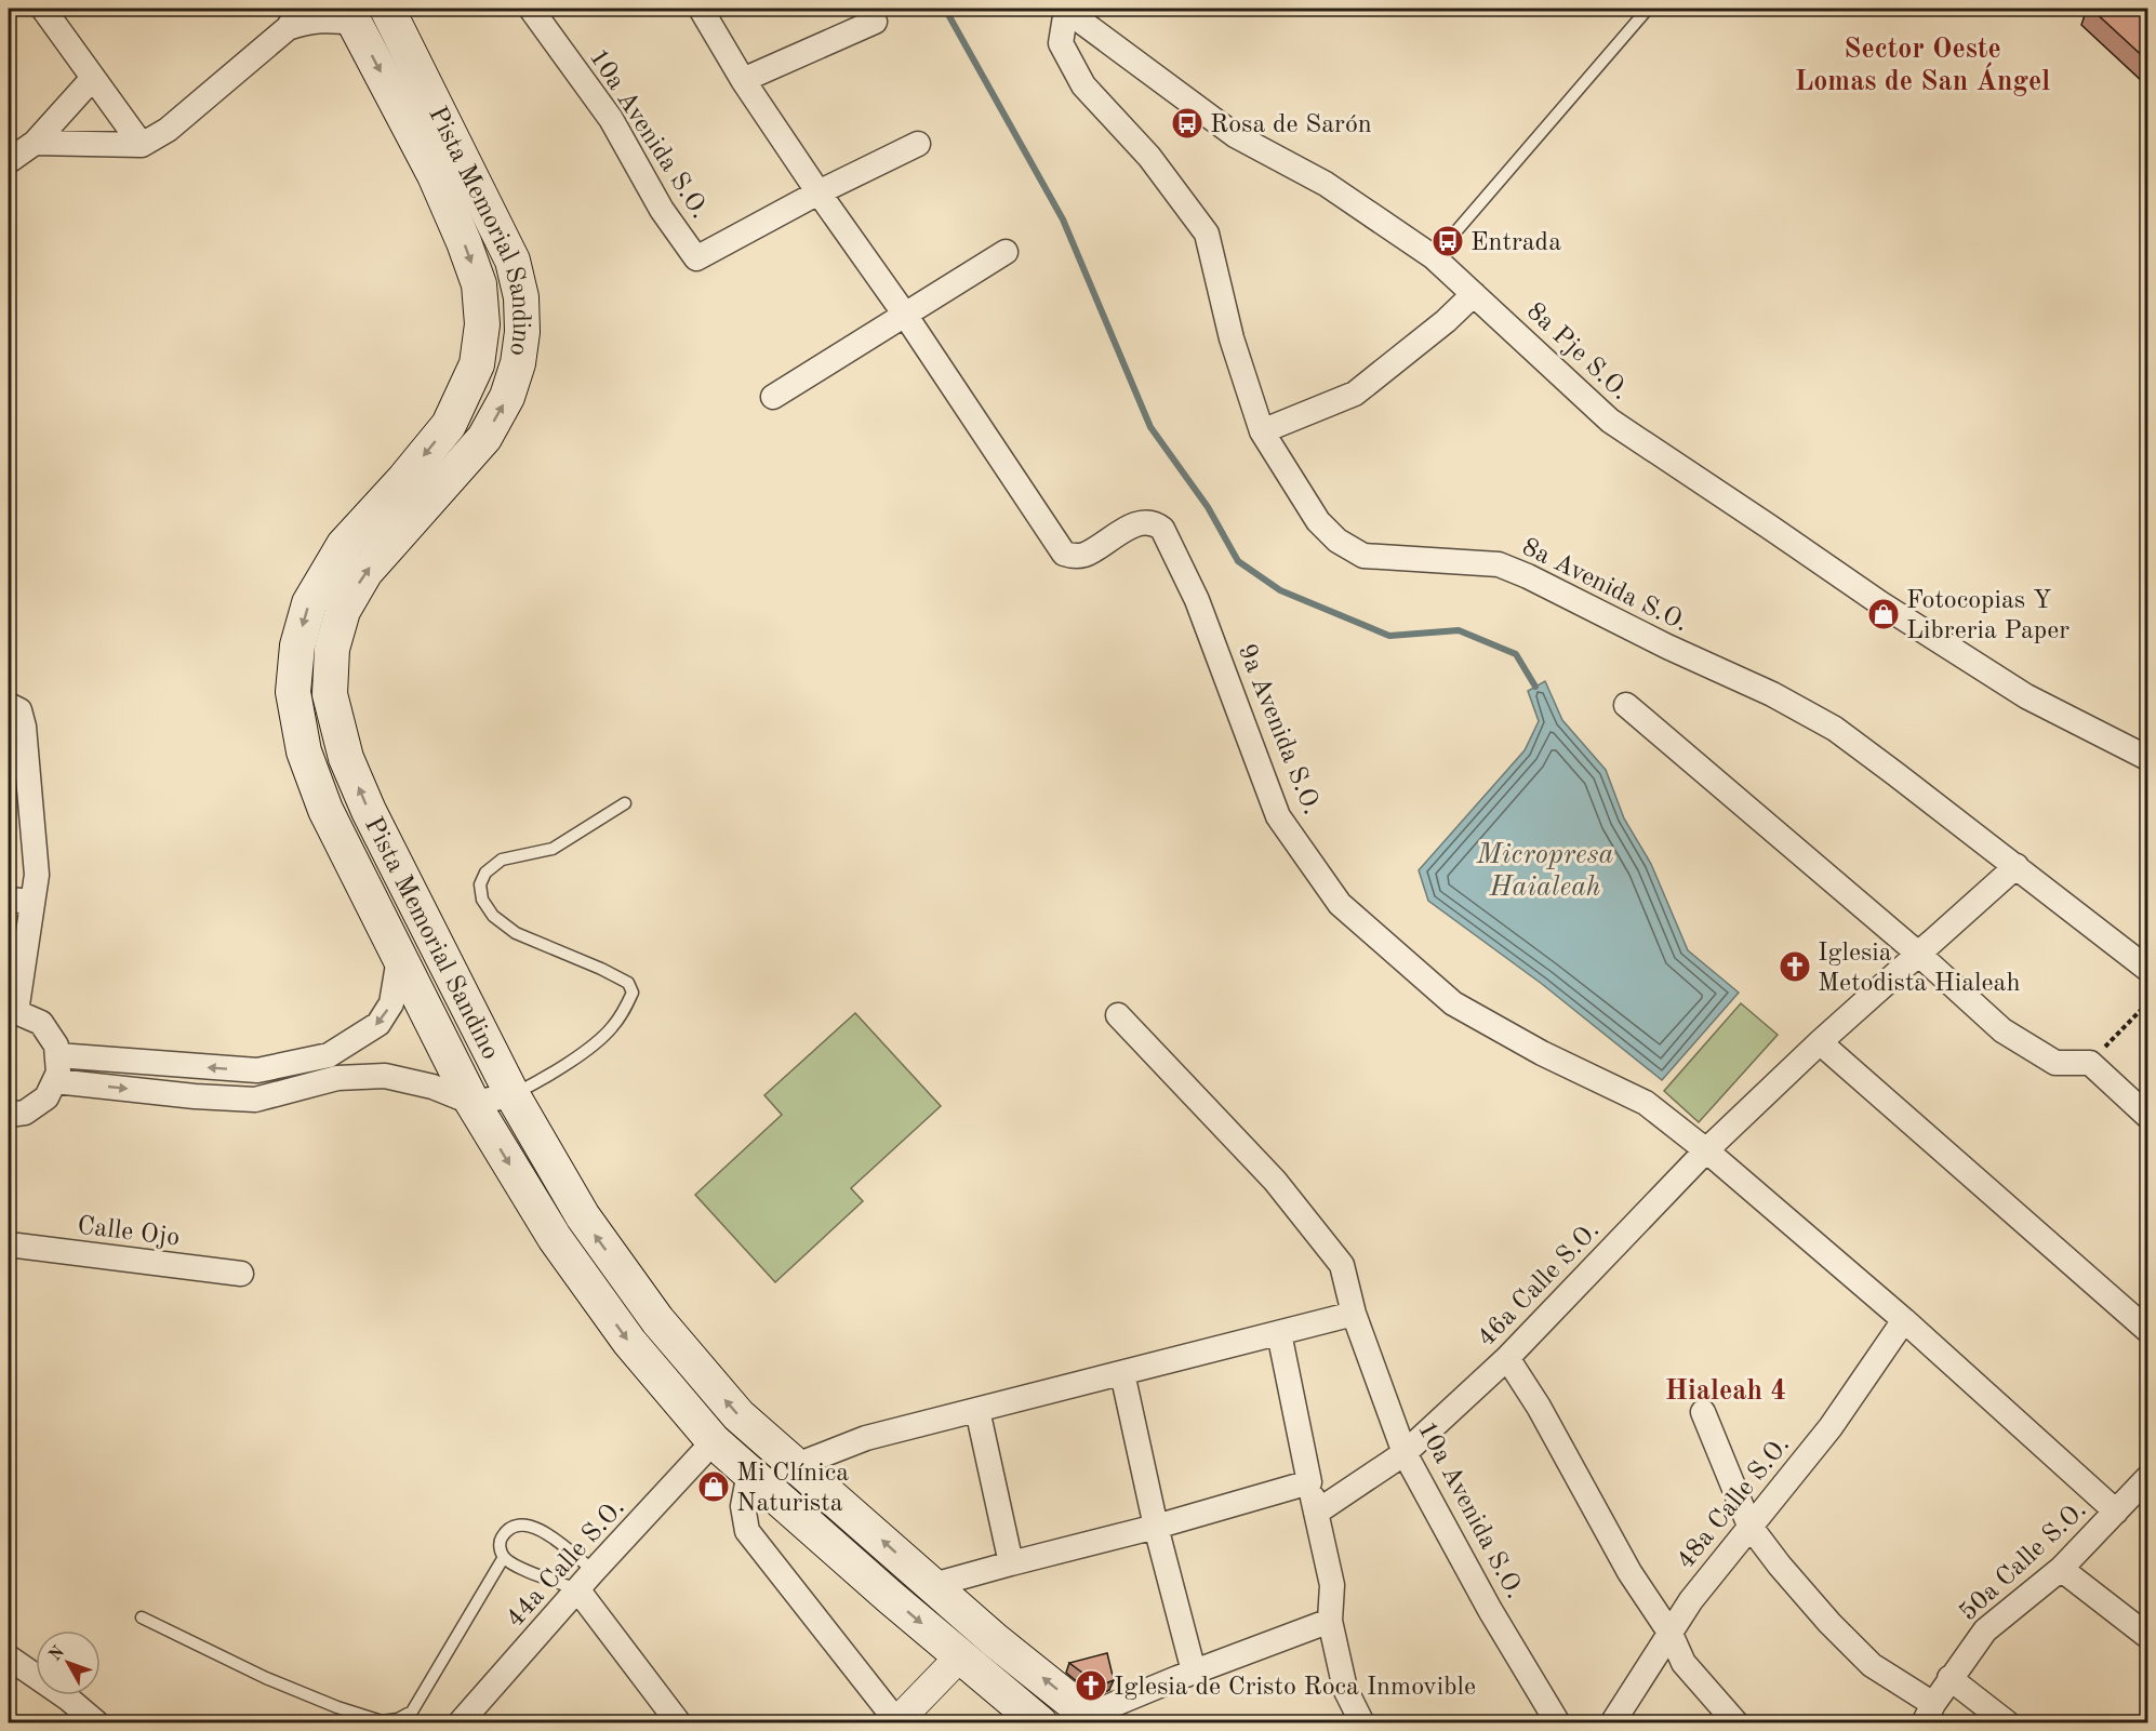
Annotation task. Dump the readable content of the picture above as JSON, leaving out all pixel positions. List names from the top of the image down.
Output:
{
  "streets": {
    "main road": ["Pista Memorial Sandino"],
    "street": [
      "10a Avenida S.O.",
      "8a Pje S.O.",
      "8a Avenida S.O.",
      "9a Avenida S.O.",
      "Calle Ojo",
      "46a Calle S.O.",
      "48a Calle S.O.",
      "50a Calle S.O.",
      "44a Calle S.O."
    ]
  },
  "crossings": [
    ["10a Avenida S.O.", "46a Calle S.O."],
    ["Pista Memorial Sandino", "44a Calle S.O."],
    ["8a Pje S.O.", "8a Avenida S.O."],
    ["8a Avenida S.O.", "46a Calle S.O."],
    ["9a Avenida S.O.", "46a Calle S.O."],
    ["9a Avenida S.O.", "48a Calle S.O."],
    ["9a Avenida S.O.", "50a Calle S.O."]
  ],
  "districts": ["Sector Oeste Lomas de San Ángel", "Hialeah 4"],
  "water": ["Micropresa Haialeah"],
  "places": {
    "bus stop": ["Rosa de Sarón", "Entrada"],
    "shop": ["Fotocopias Y Libreria Paper", "Mi Clínica Naturista"],
    "church": ["Iglesia Metodista Hialeah", "Iglesia de Cristo Roca Inmovible"]
  },
  "north": "top left"
}
